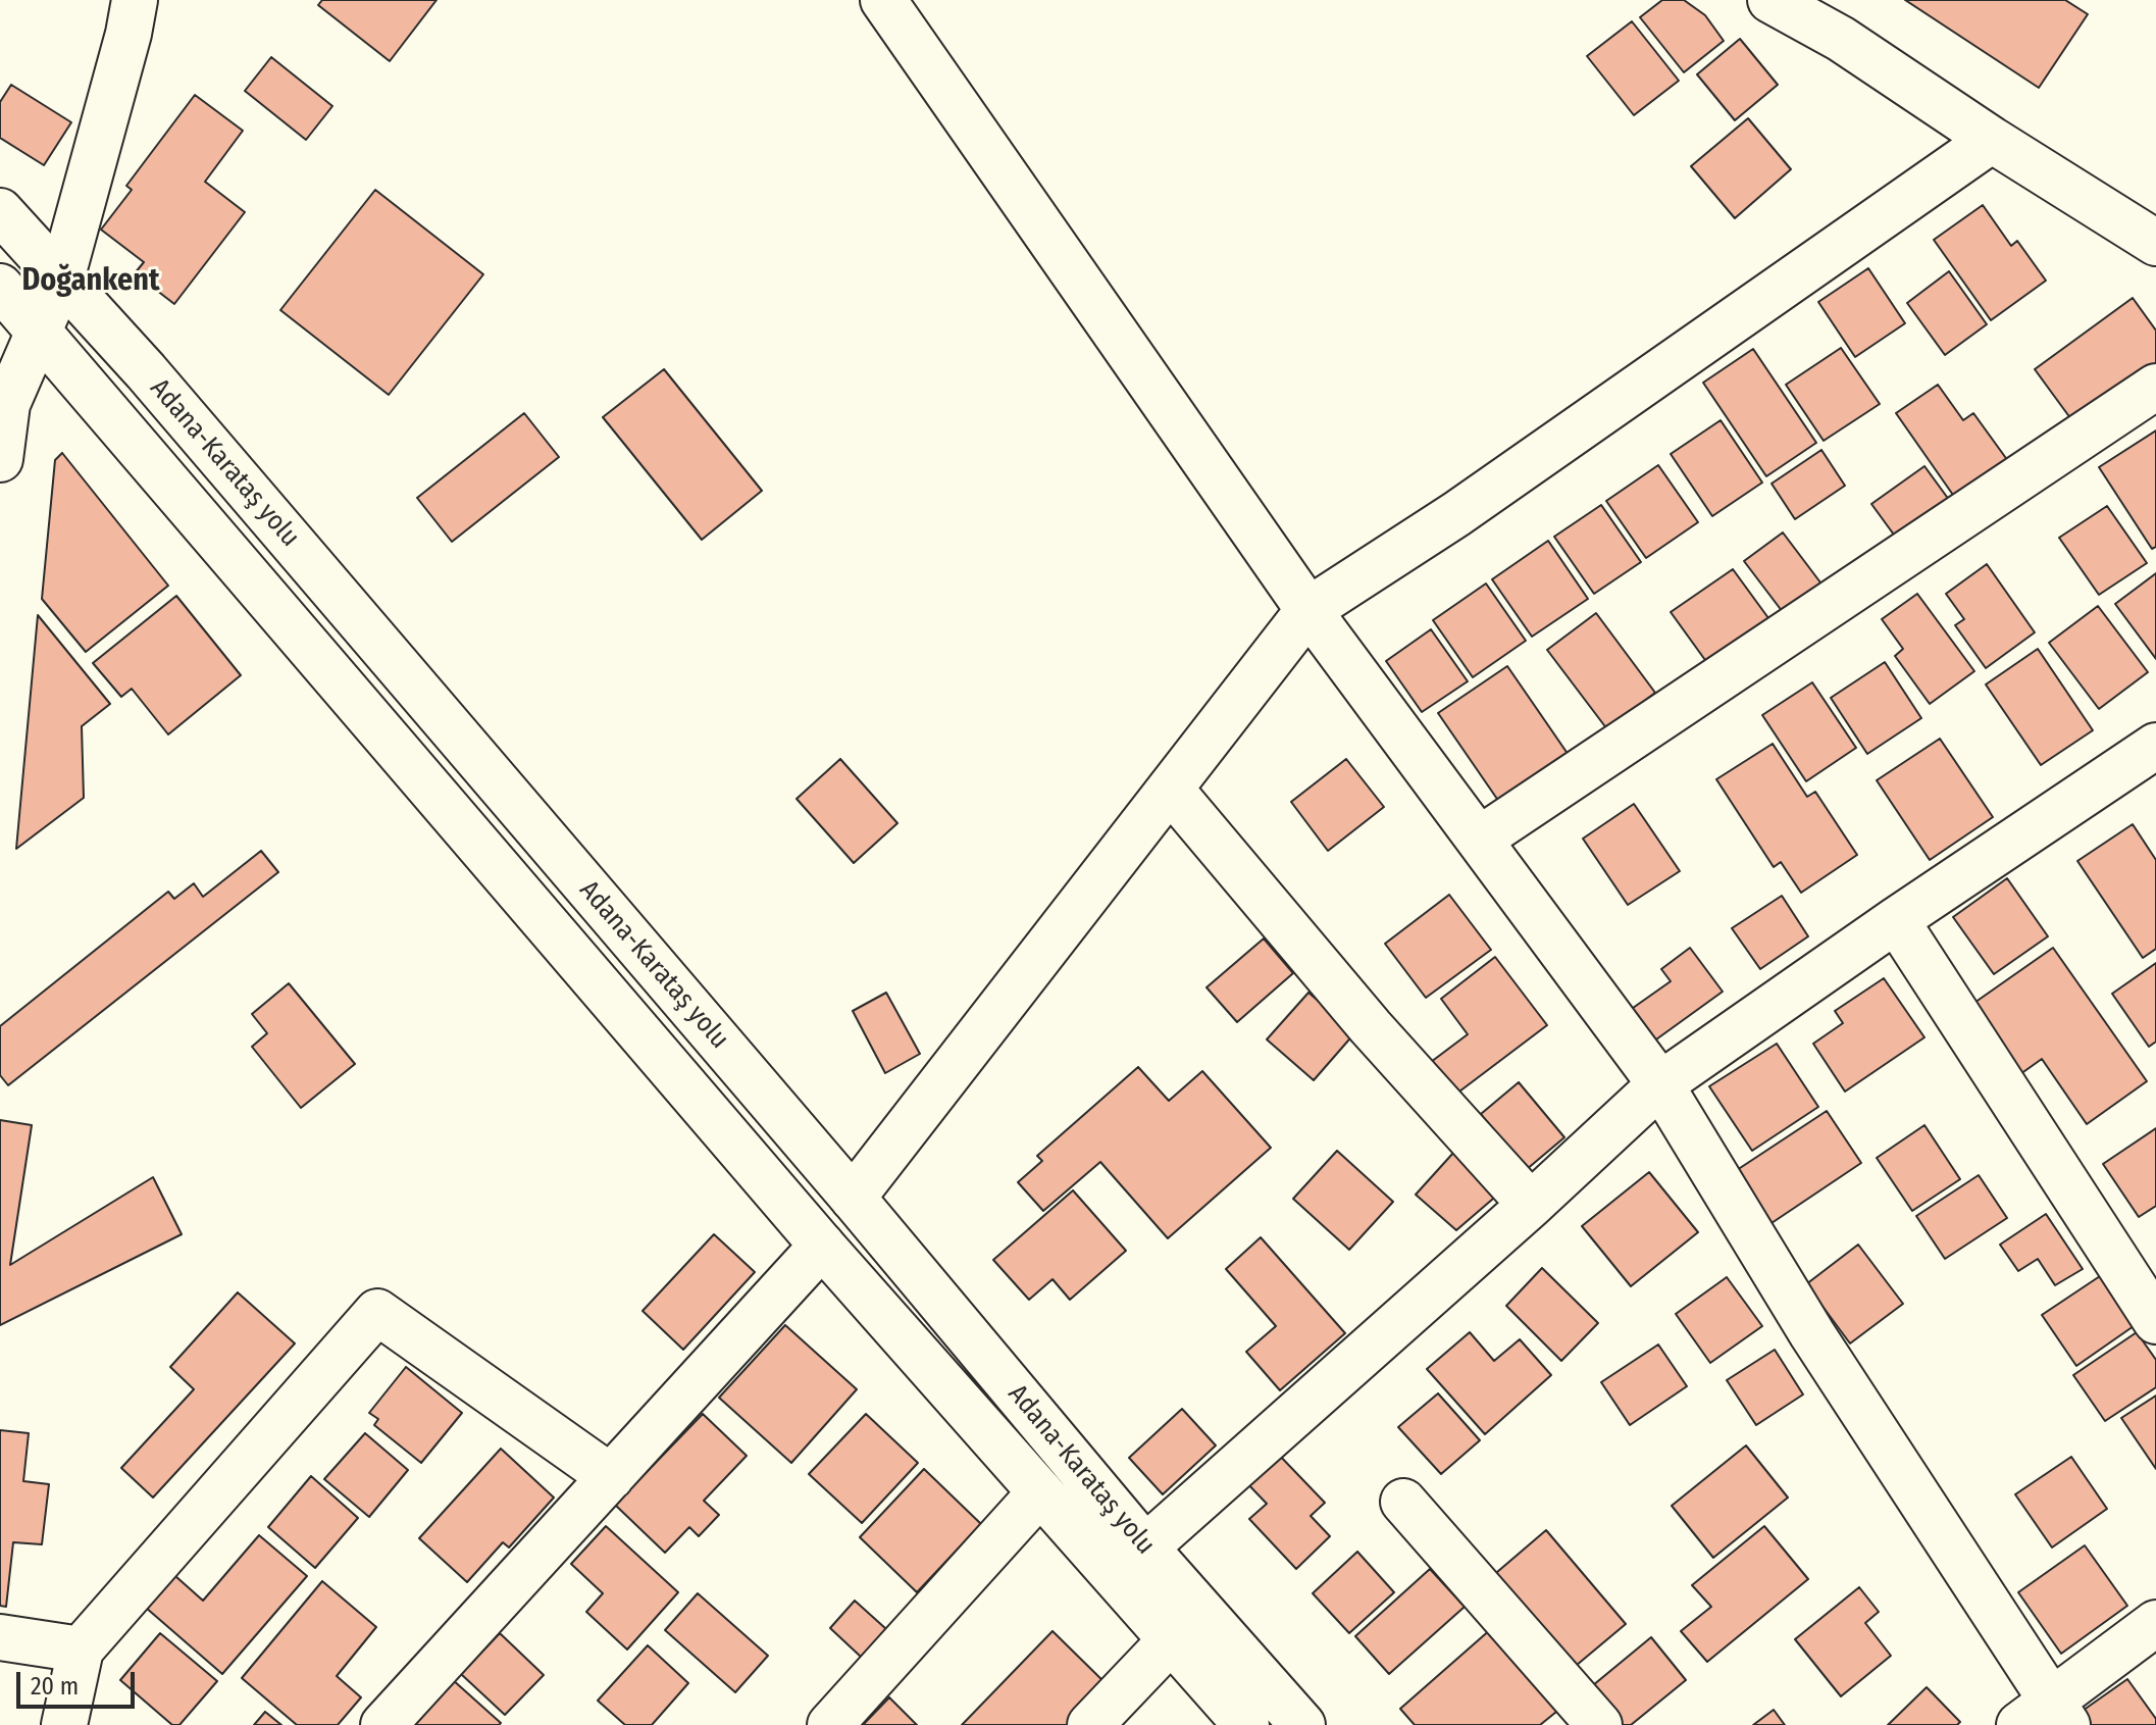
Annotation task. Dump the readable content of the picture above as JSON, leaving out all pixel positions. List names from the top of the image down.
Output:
{
  "streets": {
    "street": ["Adana-Karataş yolu"]
  },
  "districts": ["Doğankent"],
  "scale_bar": "20 m"
}
